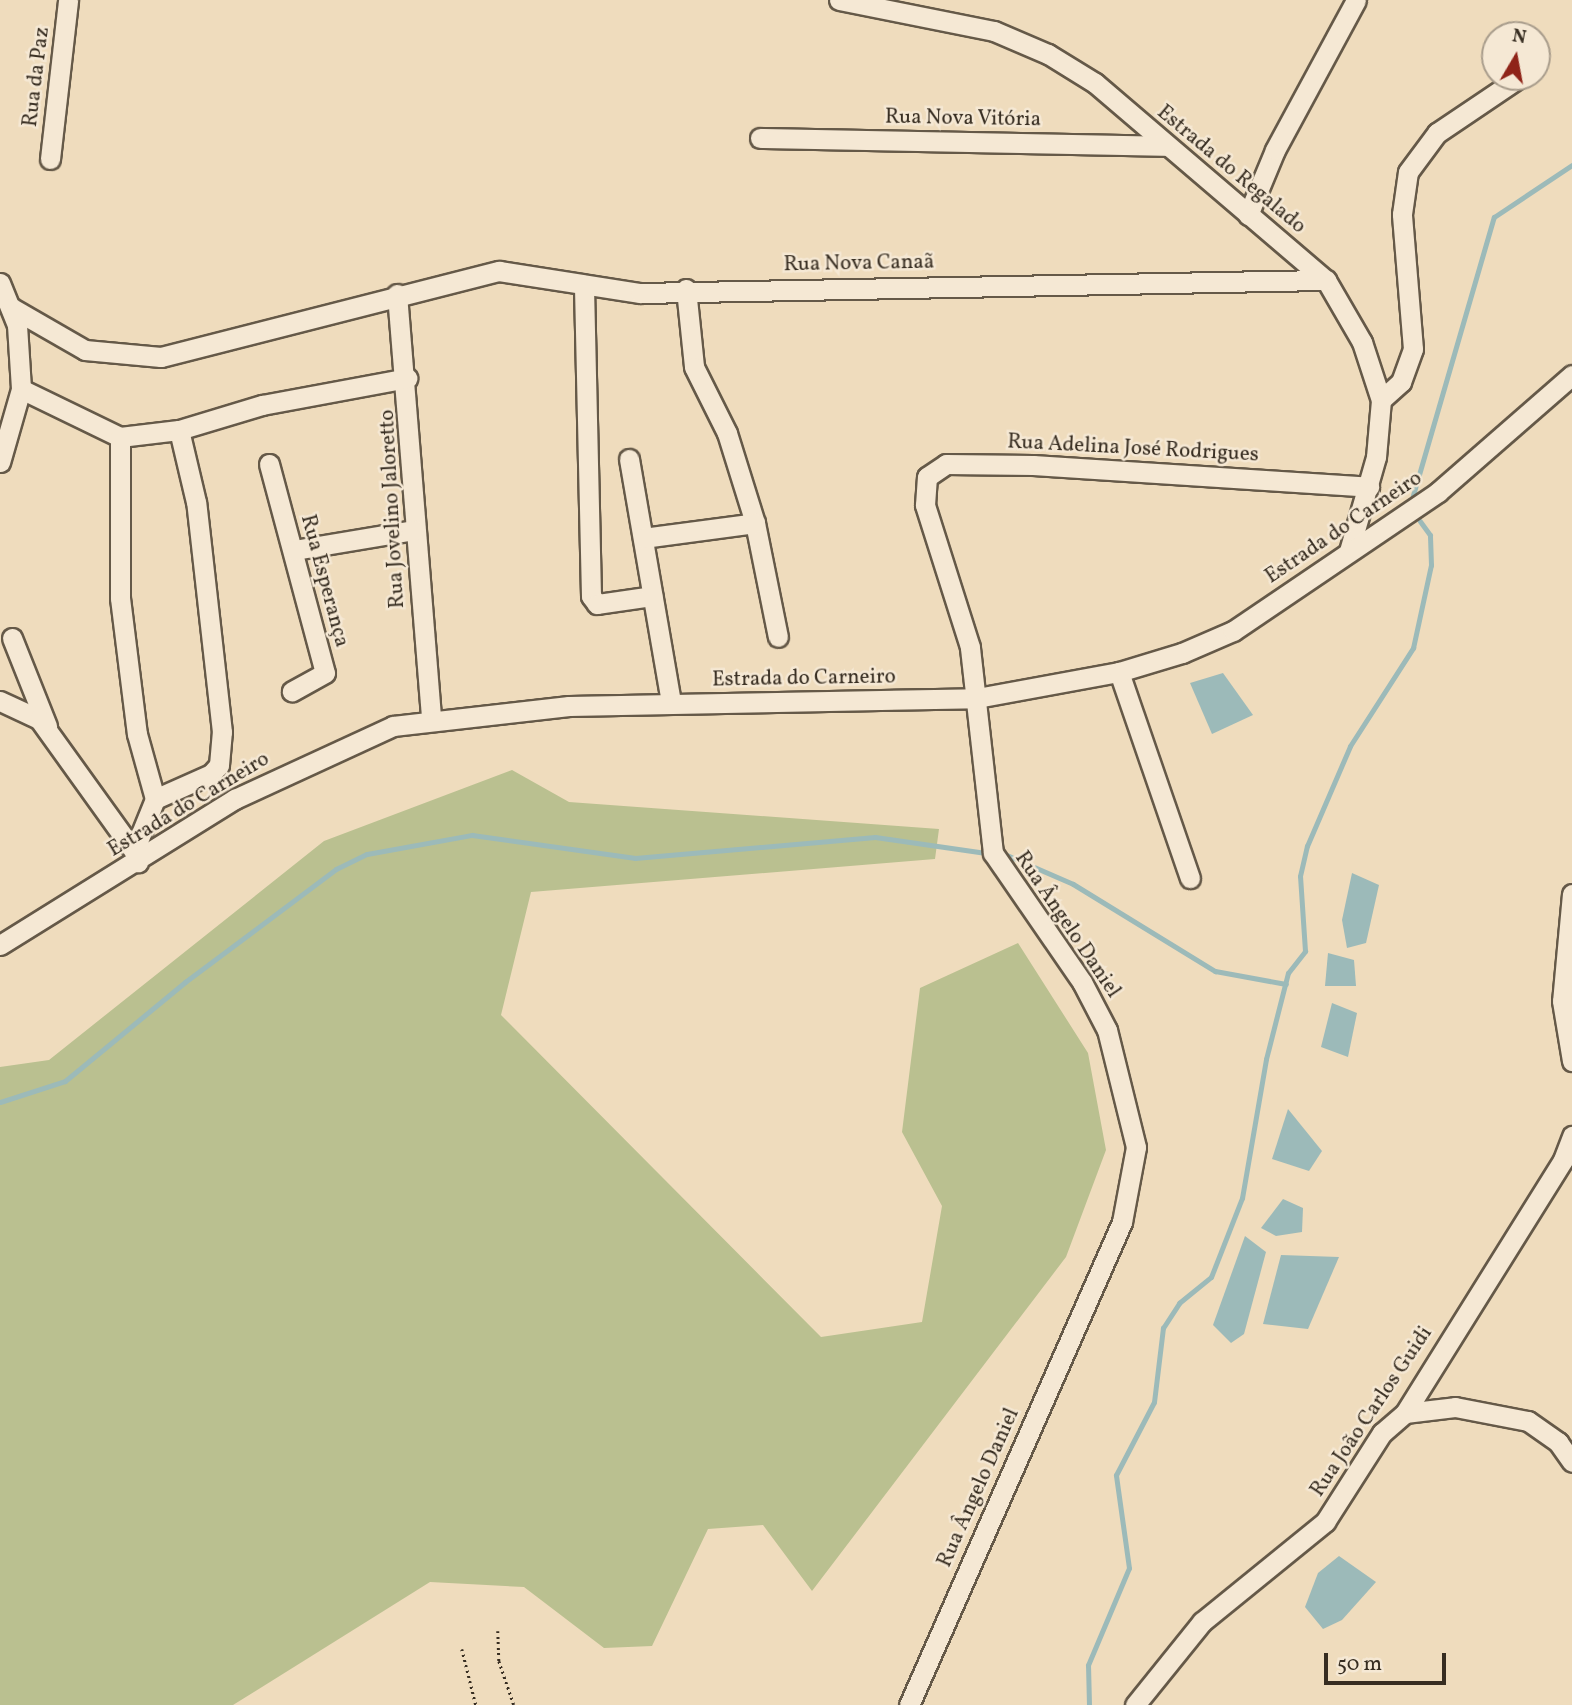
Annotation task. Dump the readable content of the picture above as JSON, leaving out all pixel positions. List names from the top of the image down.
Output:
{
  "streets": {
    "street": [
      "Rua da Paz",
      "Rua Nova Vitória",
      "Estrada do Regalado",
      "Rua Nova Canaã",
      "Rua Adelina José Rodrigues",
      "Rua Jovelino Jaloretto",
      "Estrada do Carneiro",
      "Rua Esperança",
      "Rua Ângelo Daniel",
      "Rua João Carlos Guidi"
    ]
  },
  "crossings": [
    ["Rua Nova Vitória", "Estrada do Regalado"],
    ["Estrada do Regalado", "Rua Nova Canaã"],
    ["Estrada do Regalado", "Rua Adelina José Rodrigues"],
    ["Estrada do Regalado", "Estrada do Carneiro"],
    ["Rua Nova Canaã", "Rua Jovelino Jaloretto"],
    ["Rua Adelina José Rodrigues", "Rua Ângelo Daniel"],
    ["Rua Jovelino Jaloretto", "Estrada do Carneiro"],
    ["Estrada do Carneiro", "Rua Ângelo Daniel"]
  ],
  "scale_bar": "50 m",
  "north": "top"
}
